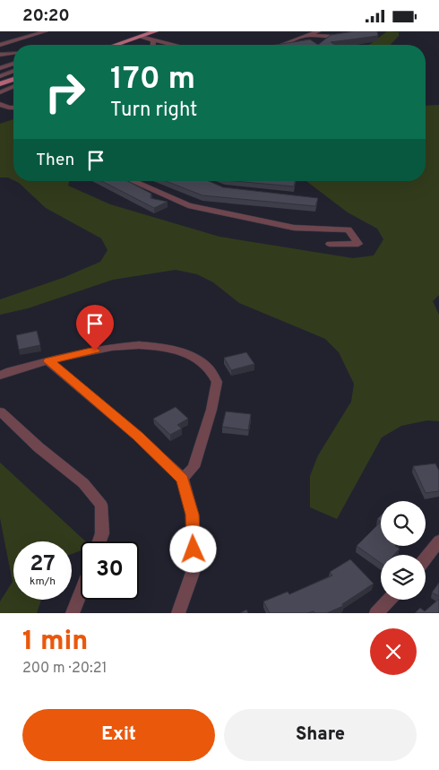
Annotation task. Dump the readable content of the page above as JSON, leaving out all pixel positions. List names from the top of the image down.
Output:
{
  "page": {
    "status": "20:20",
    "turn": ["170 m", "Turn right"],
    "then": "Then",
    "speed": "27 km/h",
    "limit": "30",
    "heading": ["1 min", "200 m · 20:21"],
    "buttons": ["Exit", "Share"]
  }
}
